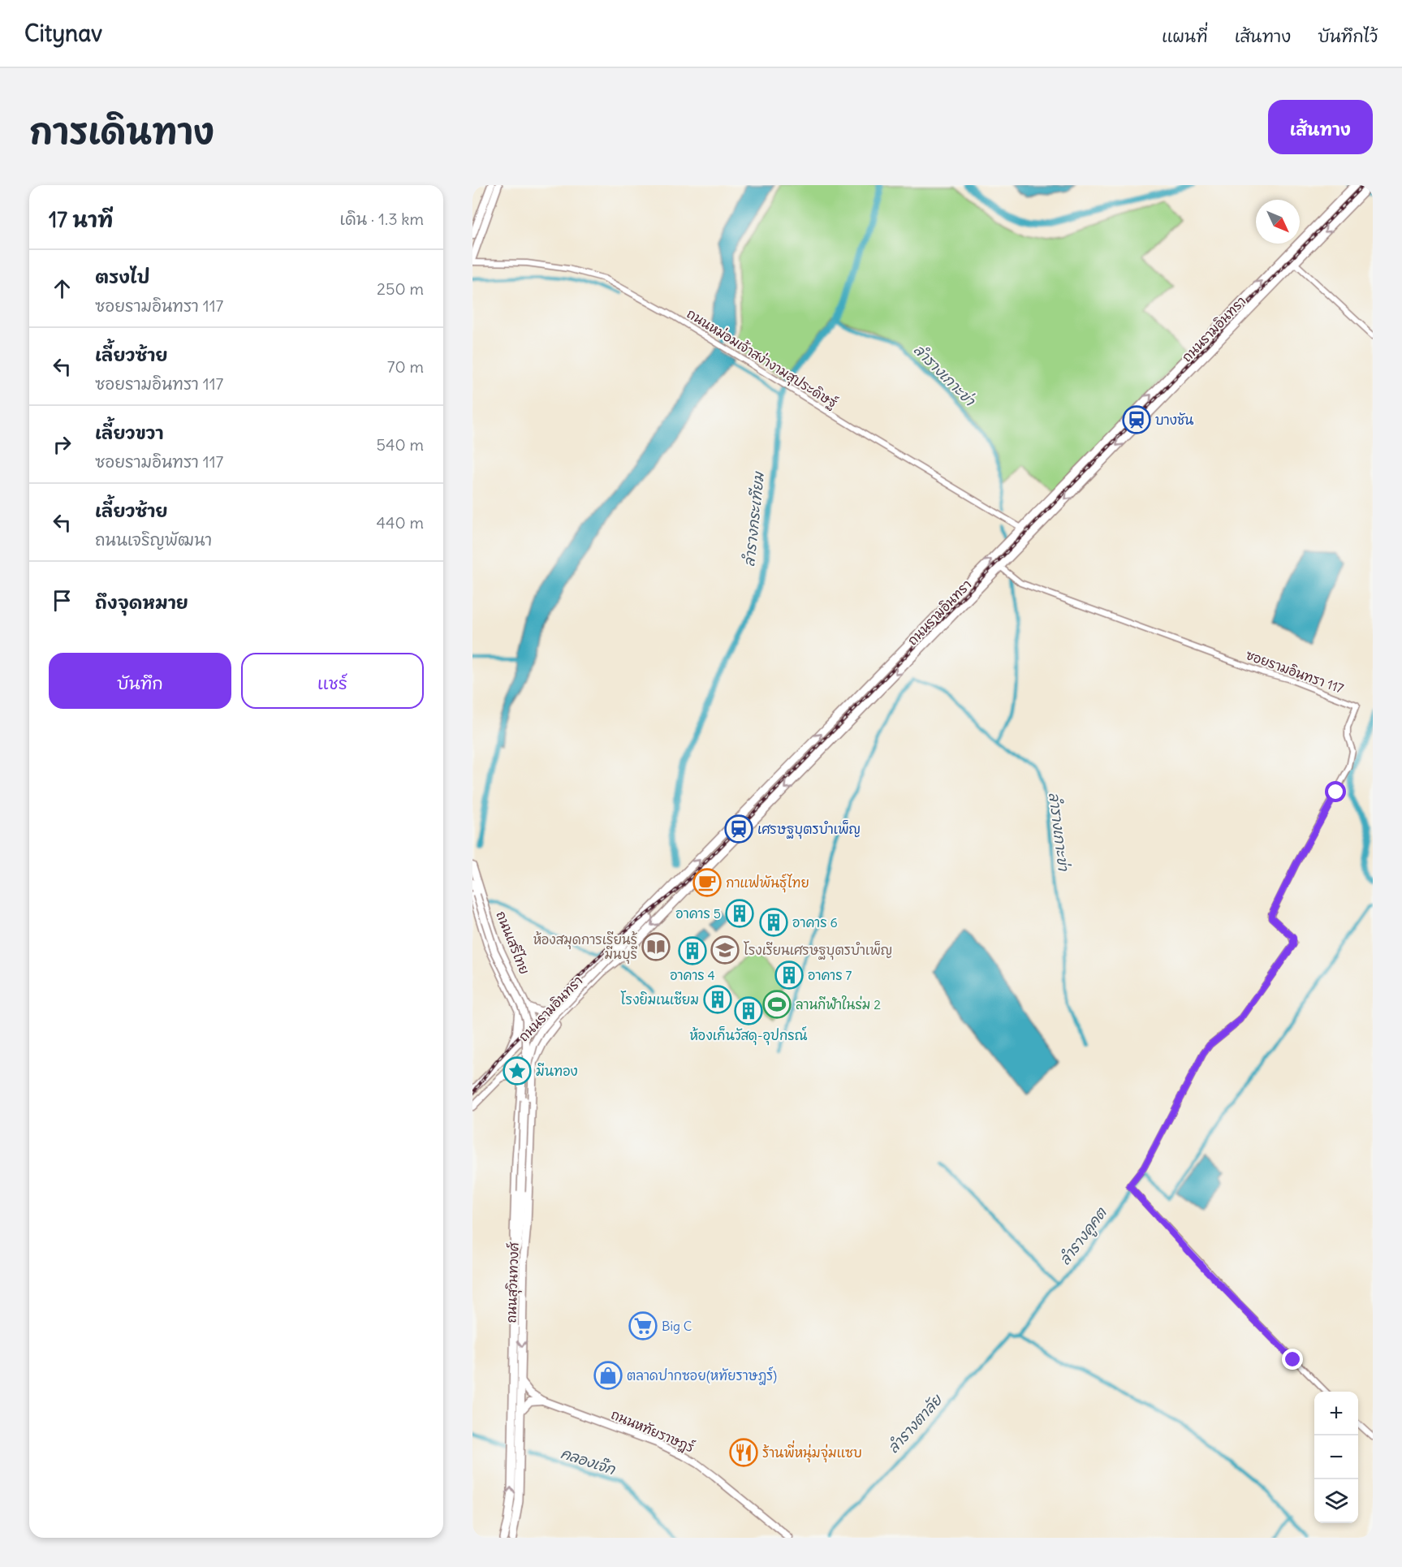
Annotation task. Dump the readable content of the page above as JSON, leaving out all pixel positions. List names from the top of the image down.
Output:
{
  "streets": {
    "highway": ["ถนนรามอินทรา", "ถนนสุวินทวงศ์"],
    "main road": ["ถนนเสรีไทย", "ถนนหทัยราษฎร์"],
    "street": ["ถนนหม่อมเจ้าสง่างามสุประดิษฐ์", "ซอยรามอินทรา 117"]
  },
  "crossings": [
    ["ถนนรามอินทรา", "ถนนหม่อมเจ้าสง่างามสุประดิษฐ์"],
    ["ถนนรามอินทรา", "ซอยรามอินทรา 117"],
    ["ถนนรามอินทรา", "ถนนเสรีไทย"],
    ["ถนนรามอินทรา", "ถนนสุวินทวงศ์"],
    ["ถนนเสรีไทย", "ถนนสุวินทวงศ์"],
    ["ถนนสุวินทวงศ์", "ถนนหทัยราษฎร์"]
  ],
  "water": [
    "ลำรางเกาะข่า",
    "ลำรางกระเทียม",
    "ลำรางคูคต",
    "ลำรางตาลัย",
    "คลองเจ๊ก"
  ],
  "places": {
    "station": ["บางชัน", "เศรษฐบุตรบำเพ็ญ"],
    "cafe": ["กาแฟพันธ์ุไทย"],
    "building": [
      "อาคาร 5",
      "อาคาร 6",
      "อาคาร 4",
      "อาคาร 7",
      "โรงยิมเนเซียม",
      "ห้องเก็นวัสดุ-อุปกรณ์"
    ],
    "library": ["ห้องสมุดการเรียนรู้ มีนบุรี"],
    "school or university": ["โรงเรียนเศรษฐบุตรบำเพ็ญ"],
    "sports": ["ลานกีฬาในร่ม 2"],
    "place": ["มีนทอง"],
    "supermarket": ["Big C"],
    "shop": ["ตลาดปากซอย(หทัยราษฎร์)"],
    "restaurant": ["ร้านพี่หนุ่มจุ่มแซบ"]
  },
  "north": "bottom right",
  "page": {
    "header": "Citynav",
    "nav": ["แผนที่", "เส้นทาง", "บันทึกไว้"],
    "title": "การเดินทาง",
    "buttons": [
      "เส้นทาง",
      ["บันทึก", "แชร์"]
    ],
    "heading": ["17 นาที", "เดิน · 1.3 km"],
    "list": [
      ["ตรงไป", "ซอยรามอินทรา 117", "250 m"],
      ["เลี้ยวซ้าย", "ซอยรามอินทรา 117", "70 m"],
      ["เลี้ยวขวา", "ซอยรามอินทรา 117", "540 m"],
      ["เลี้ยวซ้าย", "ถนนเจริญพัฒนา", "440 m"],
      "ถึงจุดหมาย"
    ],
    "map_buttons": ["+", "−"]
  }
}
